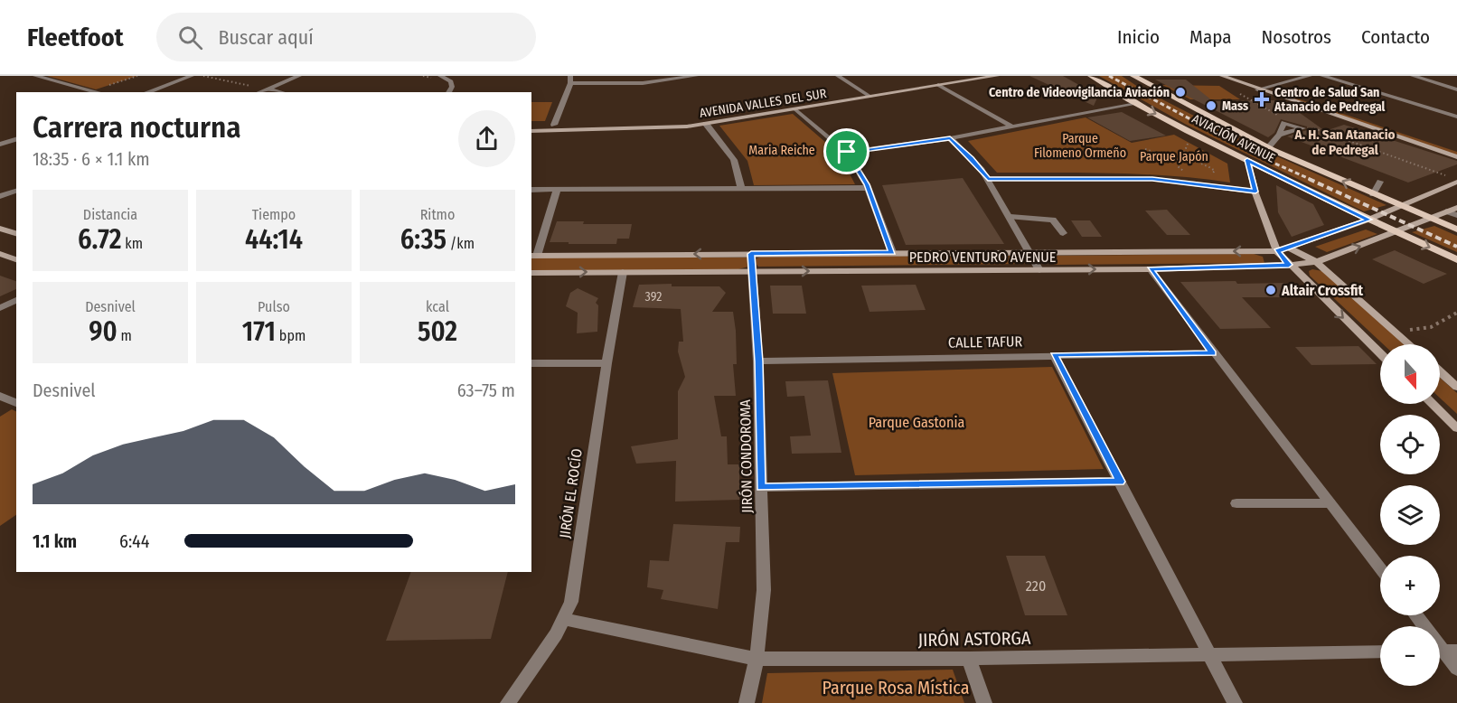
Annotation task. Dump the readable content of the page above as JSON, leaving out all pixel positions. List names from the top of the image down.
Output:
{
  "streets": {
    "main road": ["AVENIDA VALLES DEL SUR", "AVIACIÓN AVENUE", "PEDRO VENTURO AVENUE"],
    "street": [
      "CALLE TAFUR",
      "JIRÓN CONDOROMA",
      "JIRÓN EL ROCÍO",
      "JIRÓN ASTORGA"
    ]
  },
  "crossings": [
    ["AVIACIÓN AVENUE", "PEDRO VENTURO AVENUE"],
    ["PEDRO VENTURO AVENUE", "JIRÓN CONDOROMA"],
    ["PEDRO VENTURO AVENUE", "JIRÓN EL ROCÍO"],
    ["CALLE TAFUR", "JIRÓN CONDOROMA"],
    ["JIRÓN CONDOROMA", "JIRÓN ASTORGA"],
    ["JIRÓN EL ROCÍO", "JIRÓN ASTORGA"]
  ],
  "districts": ["A. H. San Atanacio de Pedregal"],
  "parks": [
    "Parque Filomeno Ormeño",
    "Maria Reiche",
    "Parque Japón",
    "Parque Gastonia",
    "Parque Rosa Mística"
  ],
  "places": {
    "other": ["Centro de Videovigilancia Aviación", "Mass", "Altair Crossfit"],
    "health": ["Centro de Salud San Atanacio de Pedregal"]
  },
  "house_numbers": ["392", "220"],
  "north": "bottom",
  "page": {
    "header": "Fleetfoot",
    "search": "Buscar aquí",
    "nav": [
      "Inicio",
      "Mapa",
      "Nosotros",
      "Contacto"
    ],
    "heading": ["Carrera nocturna", "18:35 · 6 × 1.1 km"],
    "stats": [
      ["Distancia", "6.72 km"],
      ["Tiempo", "44:14"],
      ["Ritmo", "6:35 /km"],
      ["Desnivel", "90 m"],
      ["Pulso", "171 bpm"],
      ["kcal", "502"]
    ],
    "map_buttons": ["+", "−"],
    "chart": ["Desnivel", "63–75 m"],
    "list": [
      {
        "name": "1.1 km",
        "note": "6:44"
      }
    ]
  }
}
